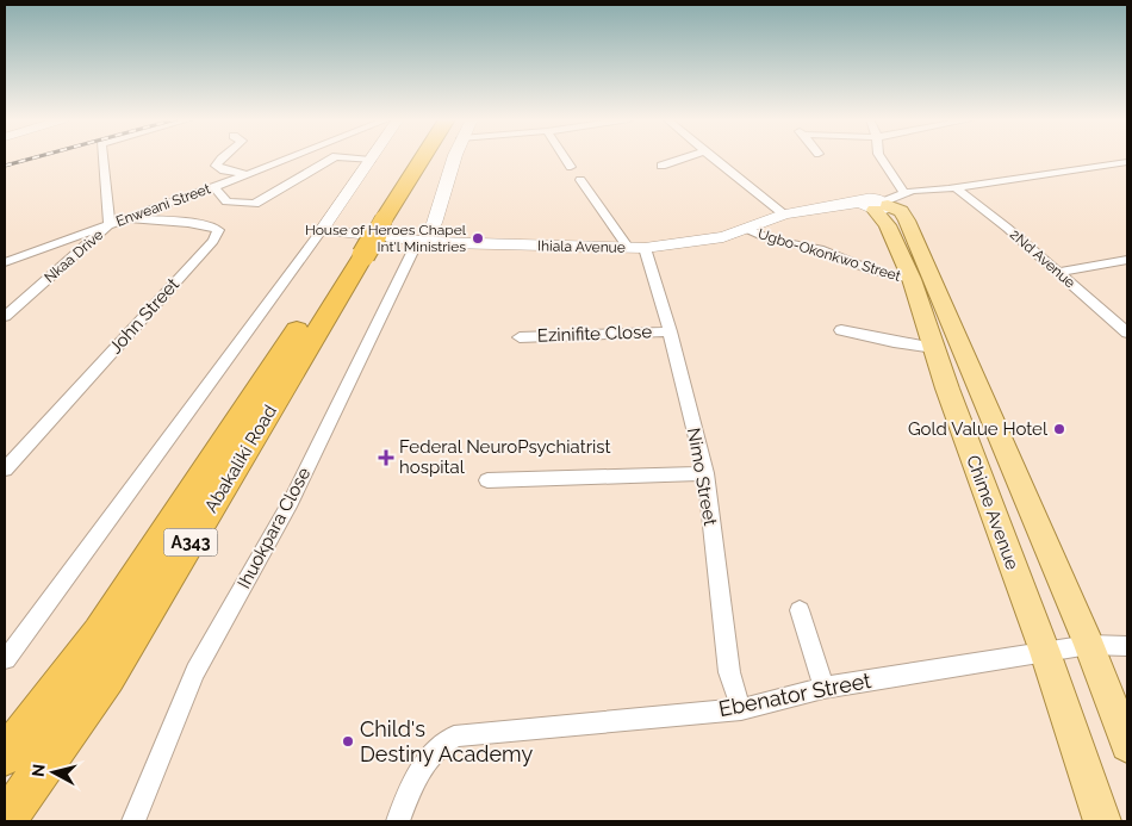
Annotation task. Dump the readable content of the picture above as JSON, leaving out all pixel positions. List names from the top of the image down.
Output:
{
  "streets": {
    "highway": ["Abakaliki Road", "A343"],
    "main road": ["Ihiala Avenue", "Chime Avenue"],
    "street": [
      "Enweani Street",
      "Ugbo-Okonkwo Street",
      "Nkaa Drive",
      "2Nd Avenue",
      "John Street",
      "Ezinifite Close",
      "Nimo Street",
      "Ihuokpara Close",
      "Ebenator Street"
    ]
  },
  "crossings": [
    ["Enweani Street", "Nkaa Drive"],
    ["Enweani Street", "John Street"],
    ["Ihiala Avenue", "Ugbo-Okonkwo Street"],
    ["Ihiala Avenue", "Nimo Street"],
    ["Ihiala Avenue", "Chime Avenue"],
    ["Ihiala Avenue", "Ihuokpara Close"],
    ["Ugbo-Okonkwo Street", "Chime Avenue"],
    ["Ezinifite Close", "Nimo Street"],
    ["Nimo Street", "Ebenator Street"],
    ["Chime Avenue", "Ebenator Street"]
  ],
  "places": {
    "other": ["House of Heroes Chapel Int'l Ministries", "Gold Value Hotel", "Child's Destiny Academy"],
    "health": ["Federal NeuroPsychiatrist hospital"]
  },
  "north": "left"
}
